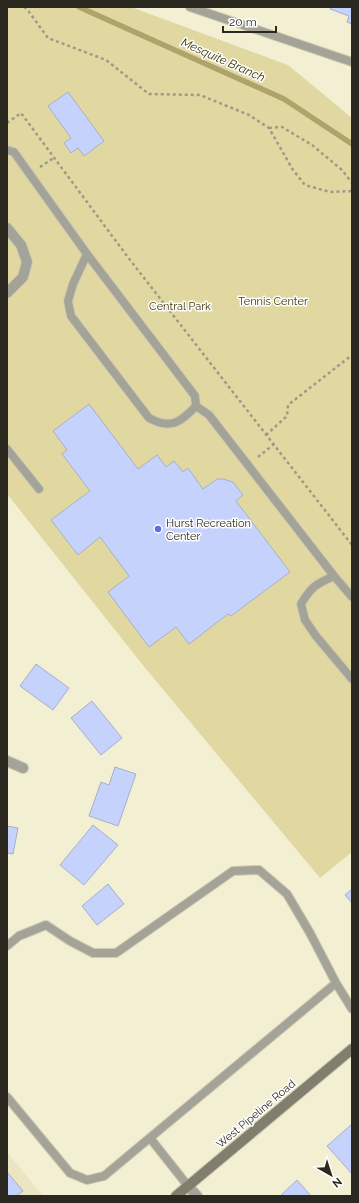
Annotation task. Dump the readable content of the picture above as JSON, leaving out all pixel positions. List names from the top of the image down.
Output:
{
  "streets": {
    "main road": ["West Pipeline Road"]
  },
  "water": ["Mesquite Branch"],
  "parks": ["Tennis Center", "Central Park"],
  "places": ["Hurst Recreation Center"],
  "scale_bar": "20 m",
  "north": "bottom right"
}
